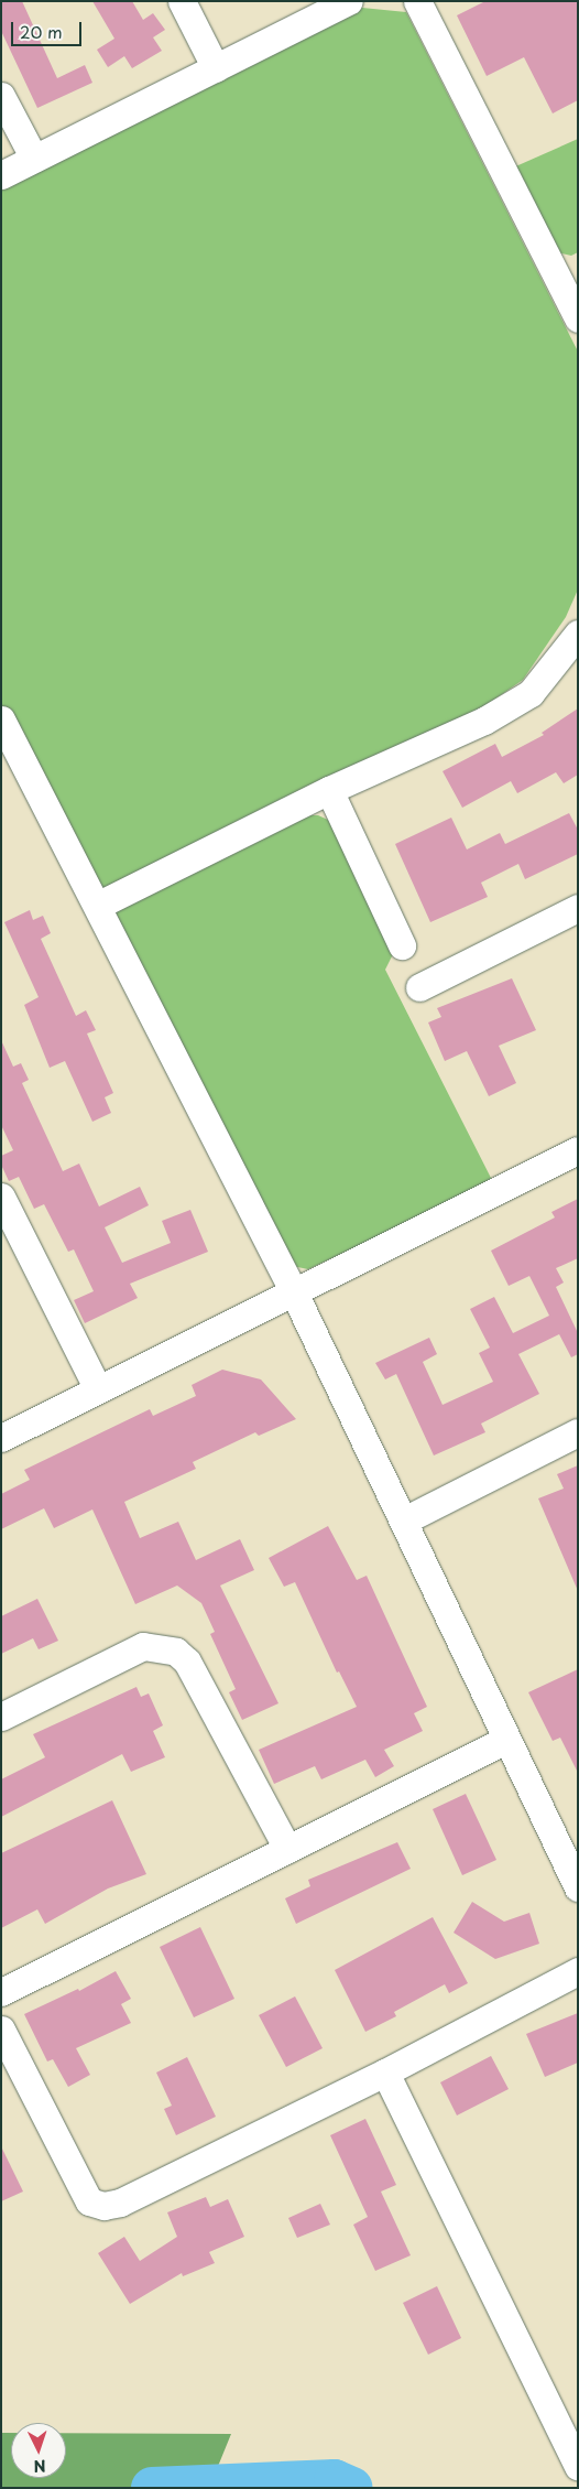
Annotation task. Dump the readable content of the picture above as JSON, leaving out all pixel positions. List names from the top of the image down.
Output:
{
  "scale_bar": "20 m",
  "north": "bottom"
}
